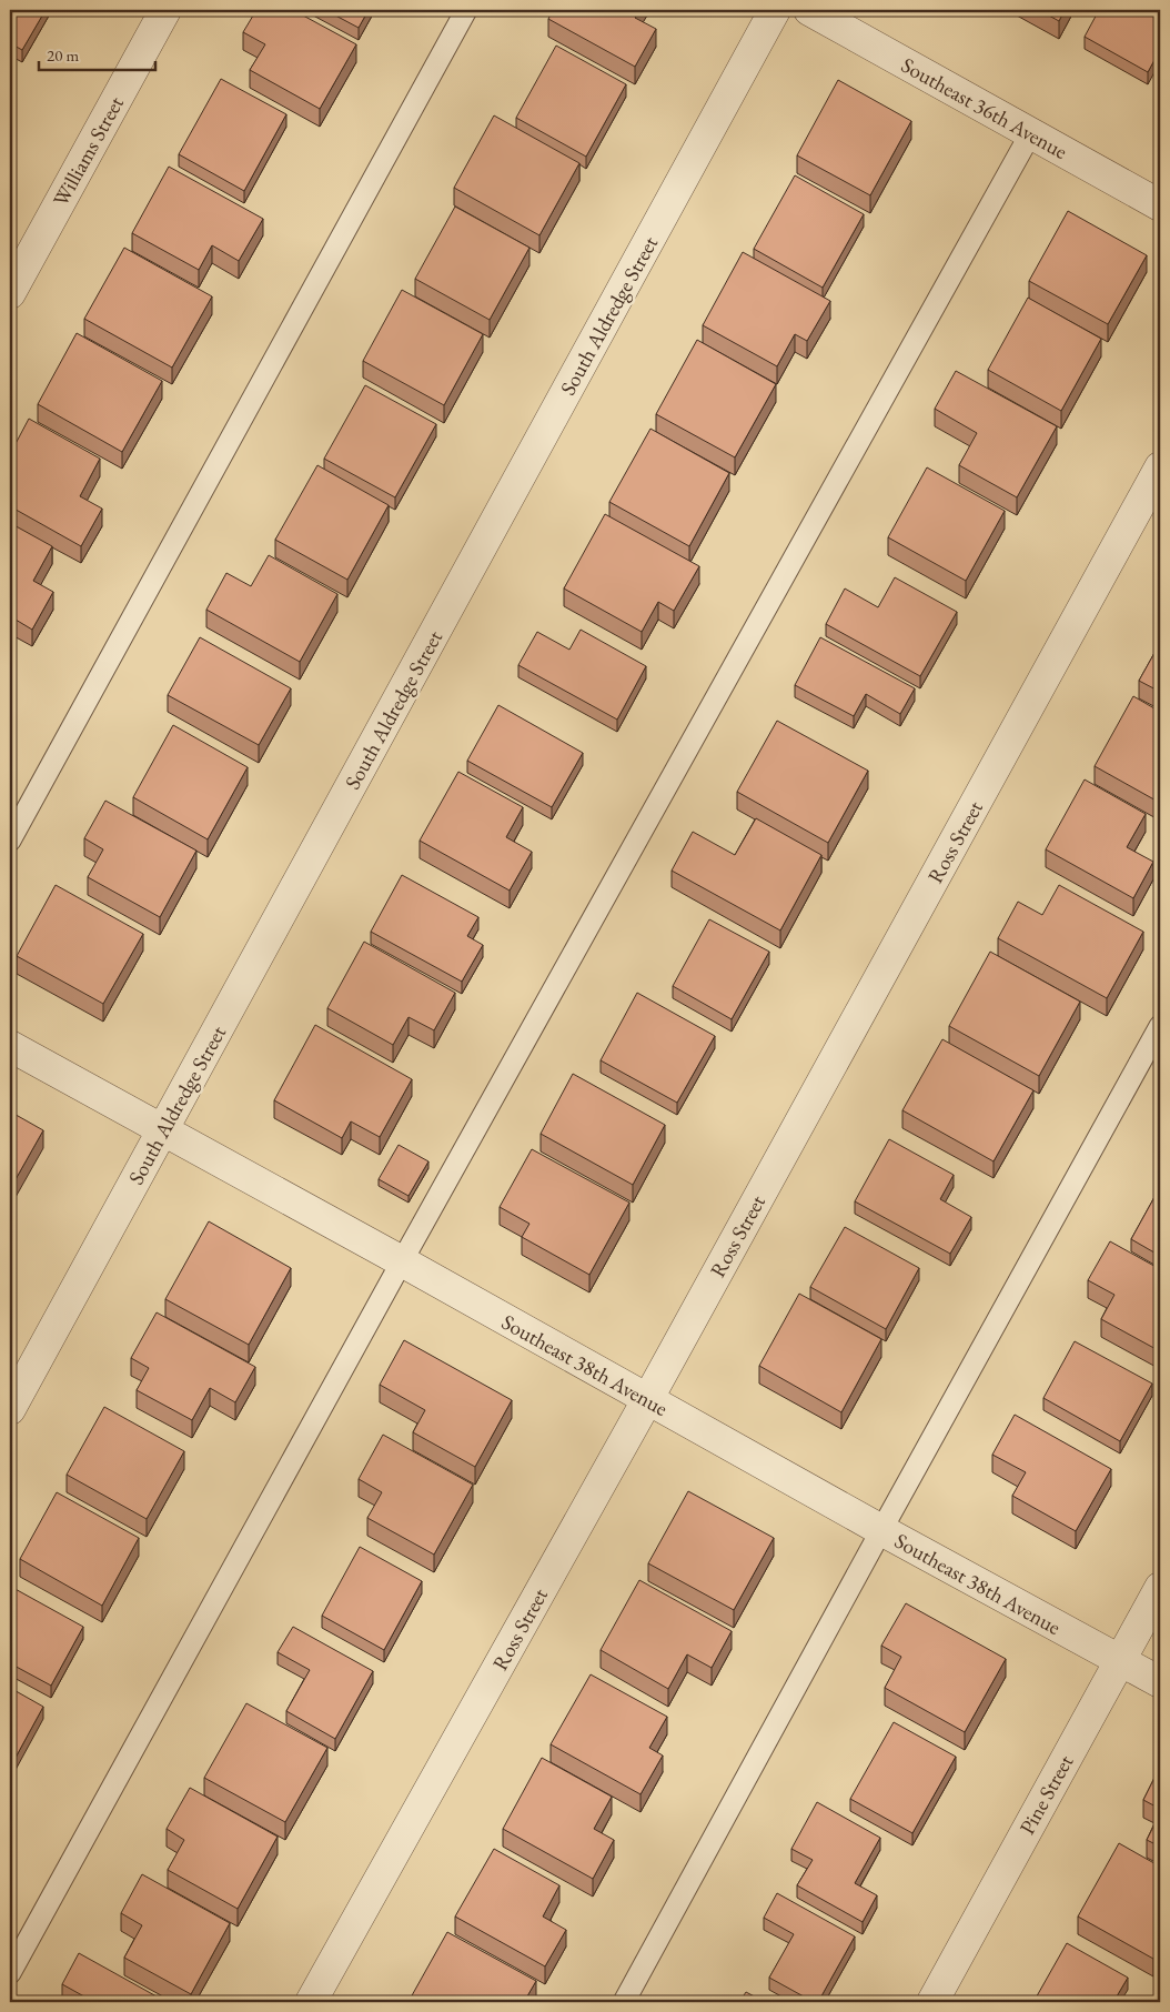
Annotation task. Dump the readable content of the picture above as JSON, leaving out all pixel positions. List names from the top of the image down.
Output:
{
  "streets": {
    "street": [
      "Southeast 36th Avenue",
      "Williams Street",
      "South Aldredge Street",
      "Ross Street",
      "Southeast 38th Avenue",
      "Pine Street"
    ]
  },
  "crossings": [
    ["South Aldredge Street", "Southeast 38th Avenue"],
    ["Ross Street", "Southeast 38th Avenue"],
    ["Southeast 38th Avenue", "Pine Street"]
  ],
  "scale_bar": "20 m"
}
